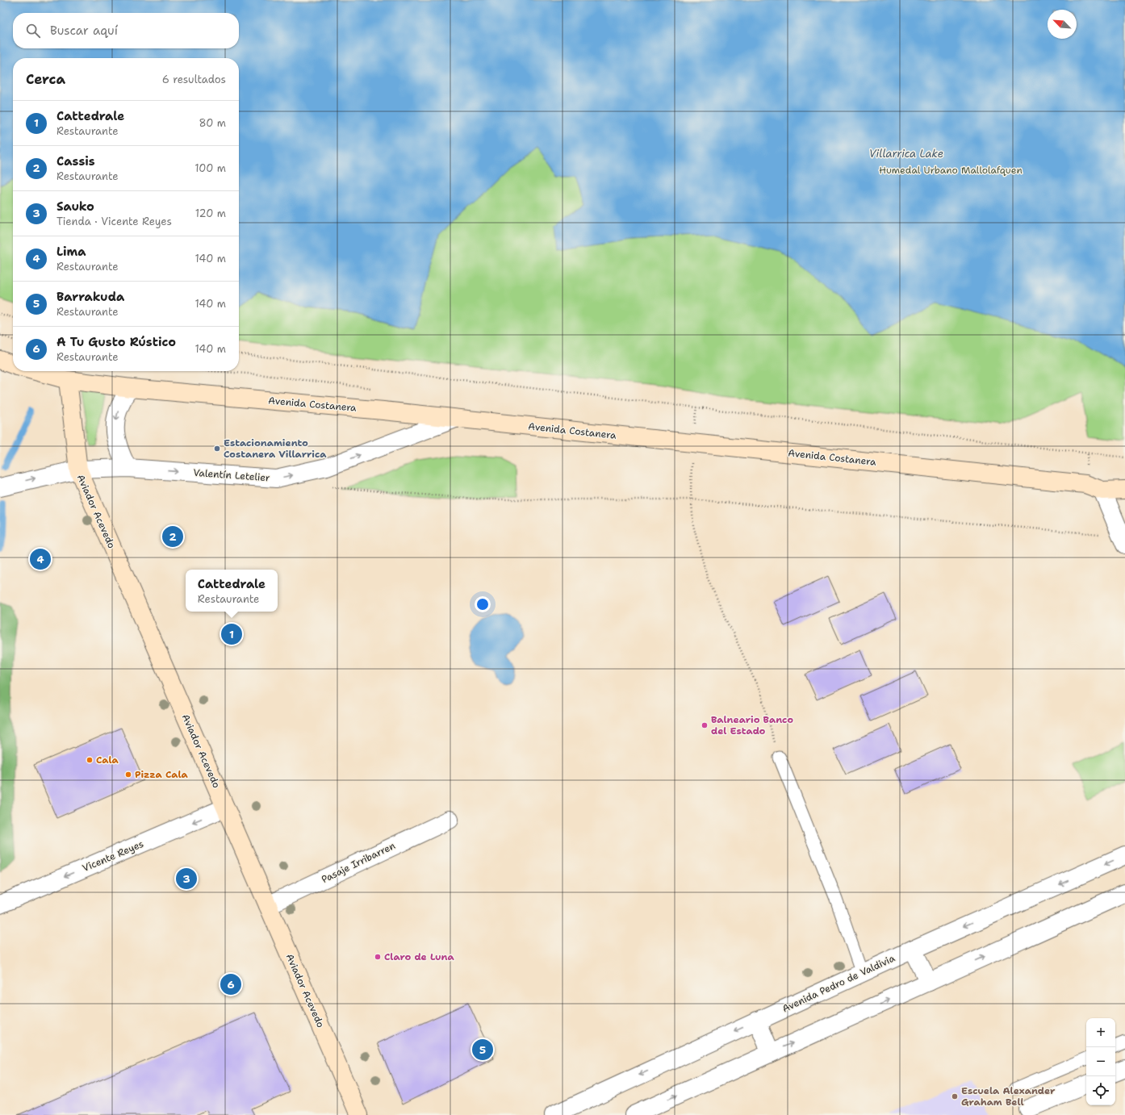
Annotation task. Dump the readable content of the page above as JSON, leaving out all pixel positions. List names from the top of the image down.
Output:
{
  "streets": {
    "main road": ["Avenida Costanera", "Aviador Acevedo"],
    "street": [
      "Valentín Letelier",
      "Vicente Reyes",
      "Pasaje Irribarren",
      "Avenida Pedro de Valdivia"
    ]
  },
  "crossings": [
    ["Avenida Costanera", "Valentín Letelier"],
    ["Avenida Costanera", "Aviador Acevedo"],
    ["Valentín Letelier", "Aviador Acevedo"],
    ["Aviador Acevedo", "Vicente Reyes"],
    ["Aviador Acevedo", "Pasaje Irribarren"]
  ],
  "one_way": ["Valentín Letelier", "Vicente Reyes"],
  "water": ["Villarrica Lake"],
  "parks": ["Humedal Urbano Mallolafquen"],
  "places": [
    "Estacionamiento Costanera Villarrica",
    "Balneario Banco del Estado",
    "Cala",
    "Pizza Cala",
    "Claro de Luna",
    "Escuela Alexander Graham Bell"
  ],
  "north": "top left",
  "page": {
    "search": "Buscar aquí",
    "heading": ["Cerca", "6 resultados"],
    "list": [
      {
        "mark": "1",
        "name": "Cattedrale",
        "note": "Restaurante",
        "value": "80 m"
      },
      {
        "mark": "2",
        "name": "Cassis",
        "note": "Restaurante",
        "value": "100 m"
      },
      {
        "mark": "3",
        "name": "Sauko",
        "note": "Tienda · Vicente Reyes",
        "value": "120 m"
      },
      {
        "mark": "4",
        "name": "Lima",
        "note": "Restaurante",
        "value": "140 m"
      },
      {
        "mark": "5",
        "name": "Barrakuda",
        "note": "Restaurante",
        "value": "140 m"
      },
      {
        "mark": "6",
        "name": "A Tu Gusto Rústico",
        "note": "Restaurante",
        "value": "140 m"
      }
    ],
    "pins": [
      "2",
      "4",
      "1",
      "3",
      "6",
      "5"
    ],
    "popup": ["Cattedrale", "Restaurante"],
    "map_buttons": ["+", "−"]
  }
}
